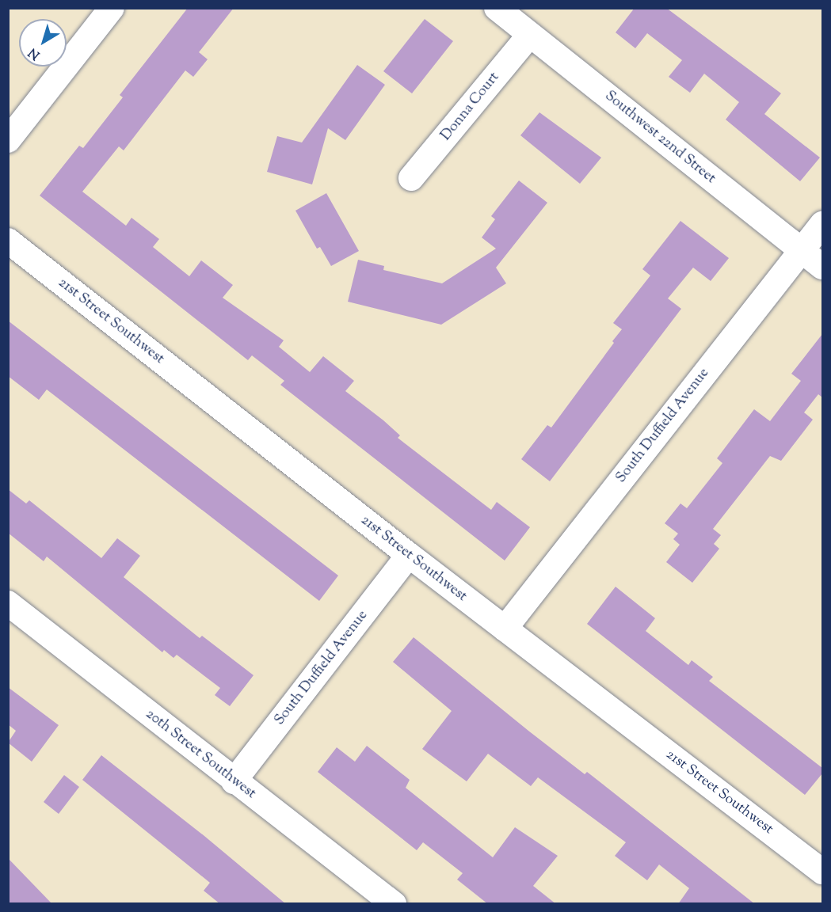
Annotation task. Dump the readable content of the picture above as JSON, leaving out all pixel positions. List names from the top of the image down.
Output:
{
  "streets": {
    "street": [
      "Donna Court",
      "Southwest 22nd Street",
      "21st Street Southwest",
      "South Duffield Avenue",
      "20th Street Southwest"
    ]
  },
  "crossings": [
    ["Donna Court", "Southwest 22nd Street"],
    ["Southwest 22nd Street", "South Duffield Avenue"],
    ["21st Street Southwest", "South Duffield Avenue"],
    ["South Duffield Avenue", "20th Street Southwest"]
  ],
  "north": "bottom left"
}
